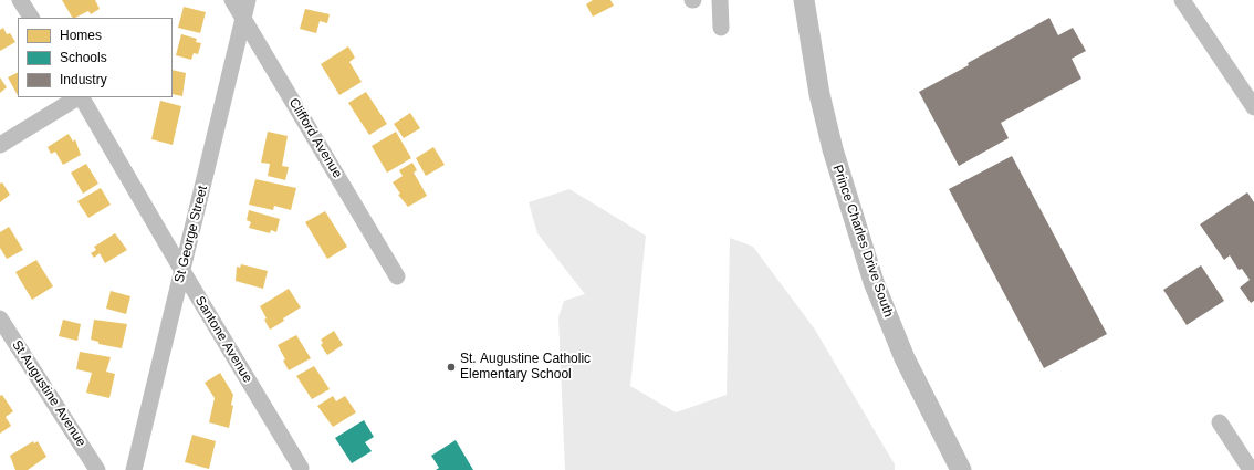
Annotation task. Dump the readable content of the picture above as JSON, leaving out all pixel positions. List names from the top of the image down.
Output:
{
  "streets": {
    "main road": ["Prince Charles Drive South"],
    "street": [
      "Clifford Avenue",
      "St George Street",
      "Santone Avenue",
      "St Augustine Avenue"
    ]
  },
  "crossings": [
    ["Clifford Avenue", "St George Street"],
    ["St George Street", "Santone Avenue"]
  ],
  "places": ["St. Augustine Catholic Elementary School"],
  "legend": ["Homes", "Schools", "Industry"]
}
